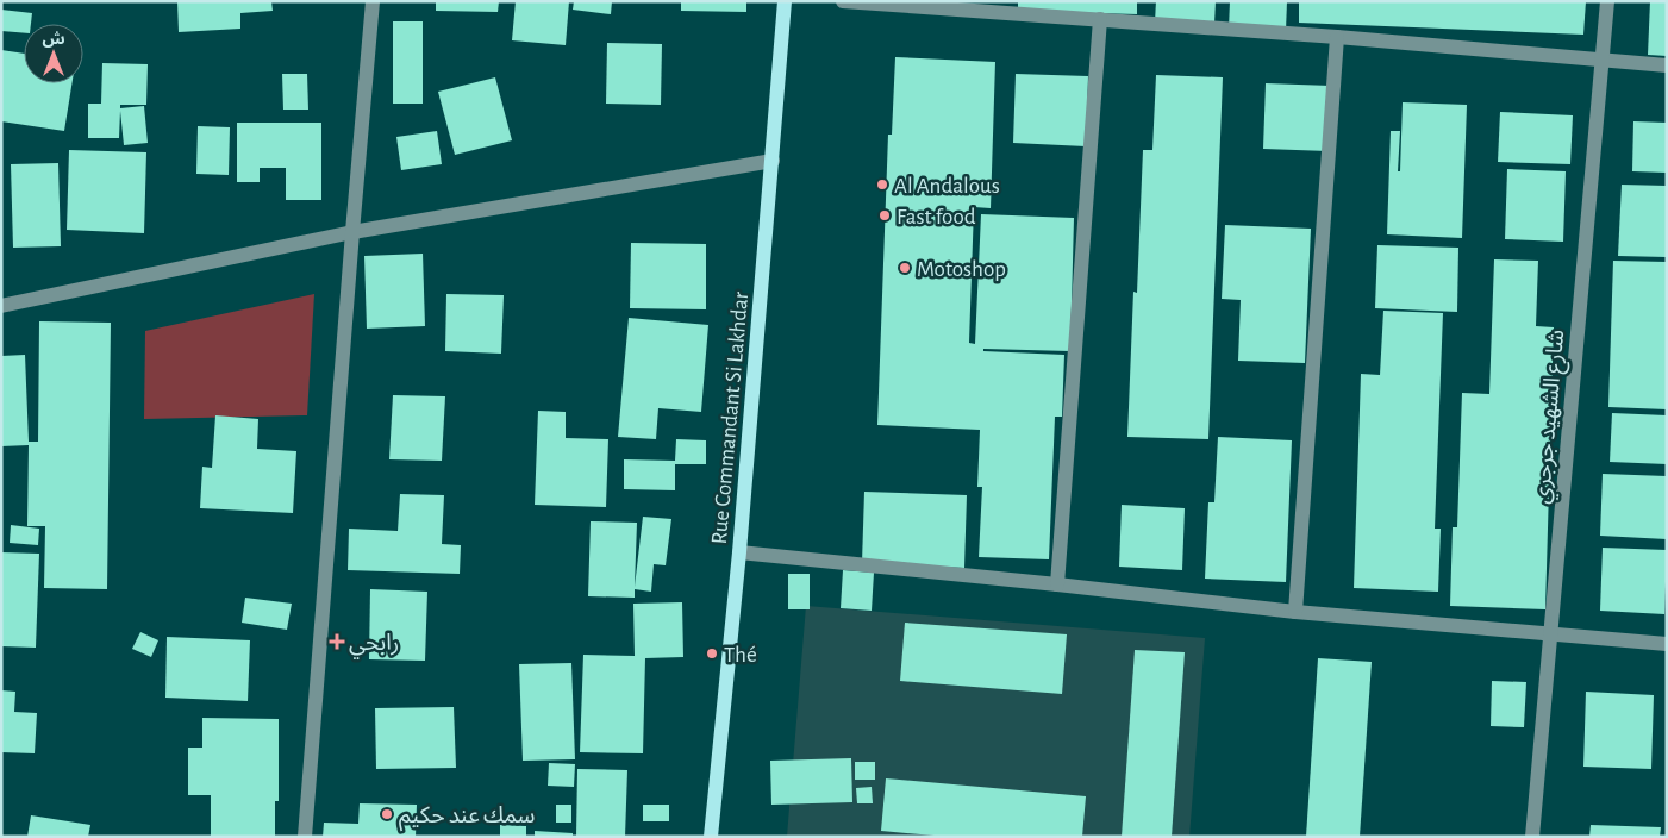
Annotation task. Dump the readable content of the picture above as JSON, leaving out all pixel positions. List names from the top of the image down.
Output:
{
  "streets": {
    "main road": ["Rue Commandant Si Lakhdar"],
    "street": ["شارع الشهيد جرجري"]
  },
  "places": {
    "other": [
      "Al Andalous",
      "Fast food",
      "Motoshop",
      "Thé",
      "سمك عند حكيم"
    ],
    "health": ["رابحي"]
  },
  "north": "top"
}
